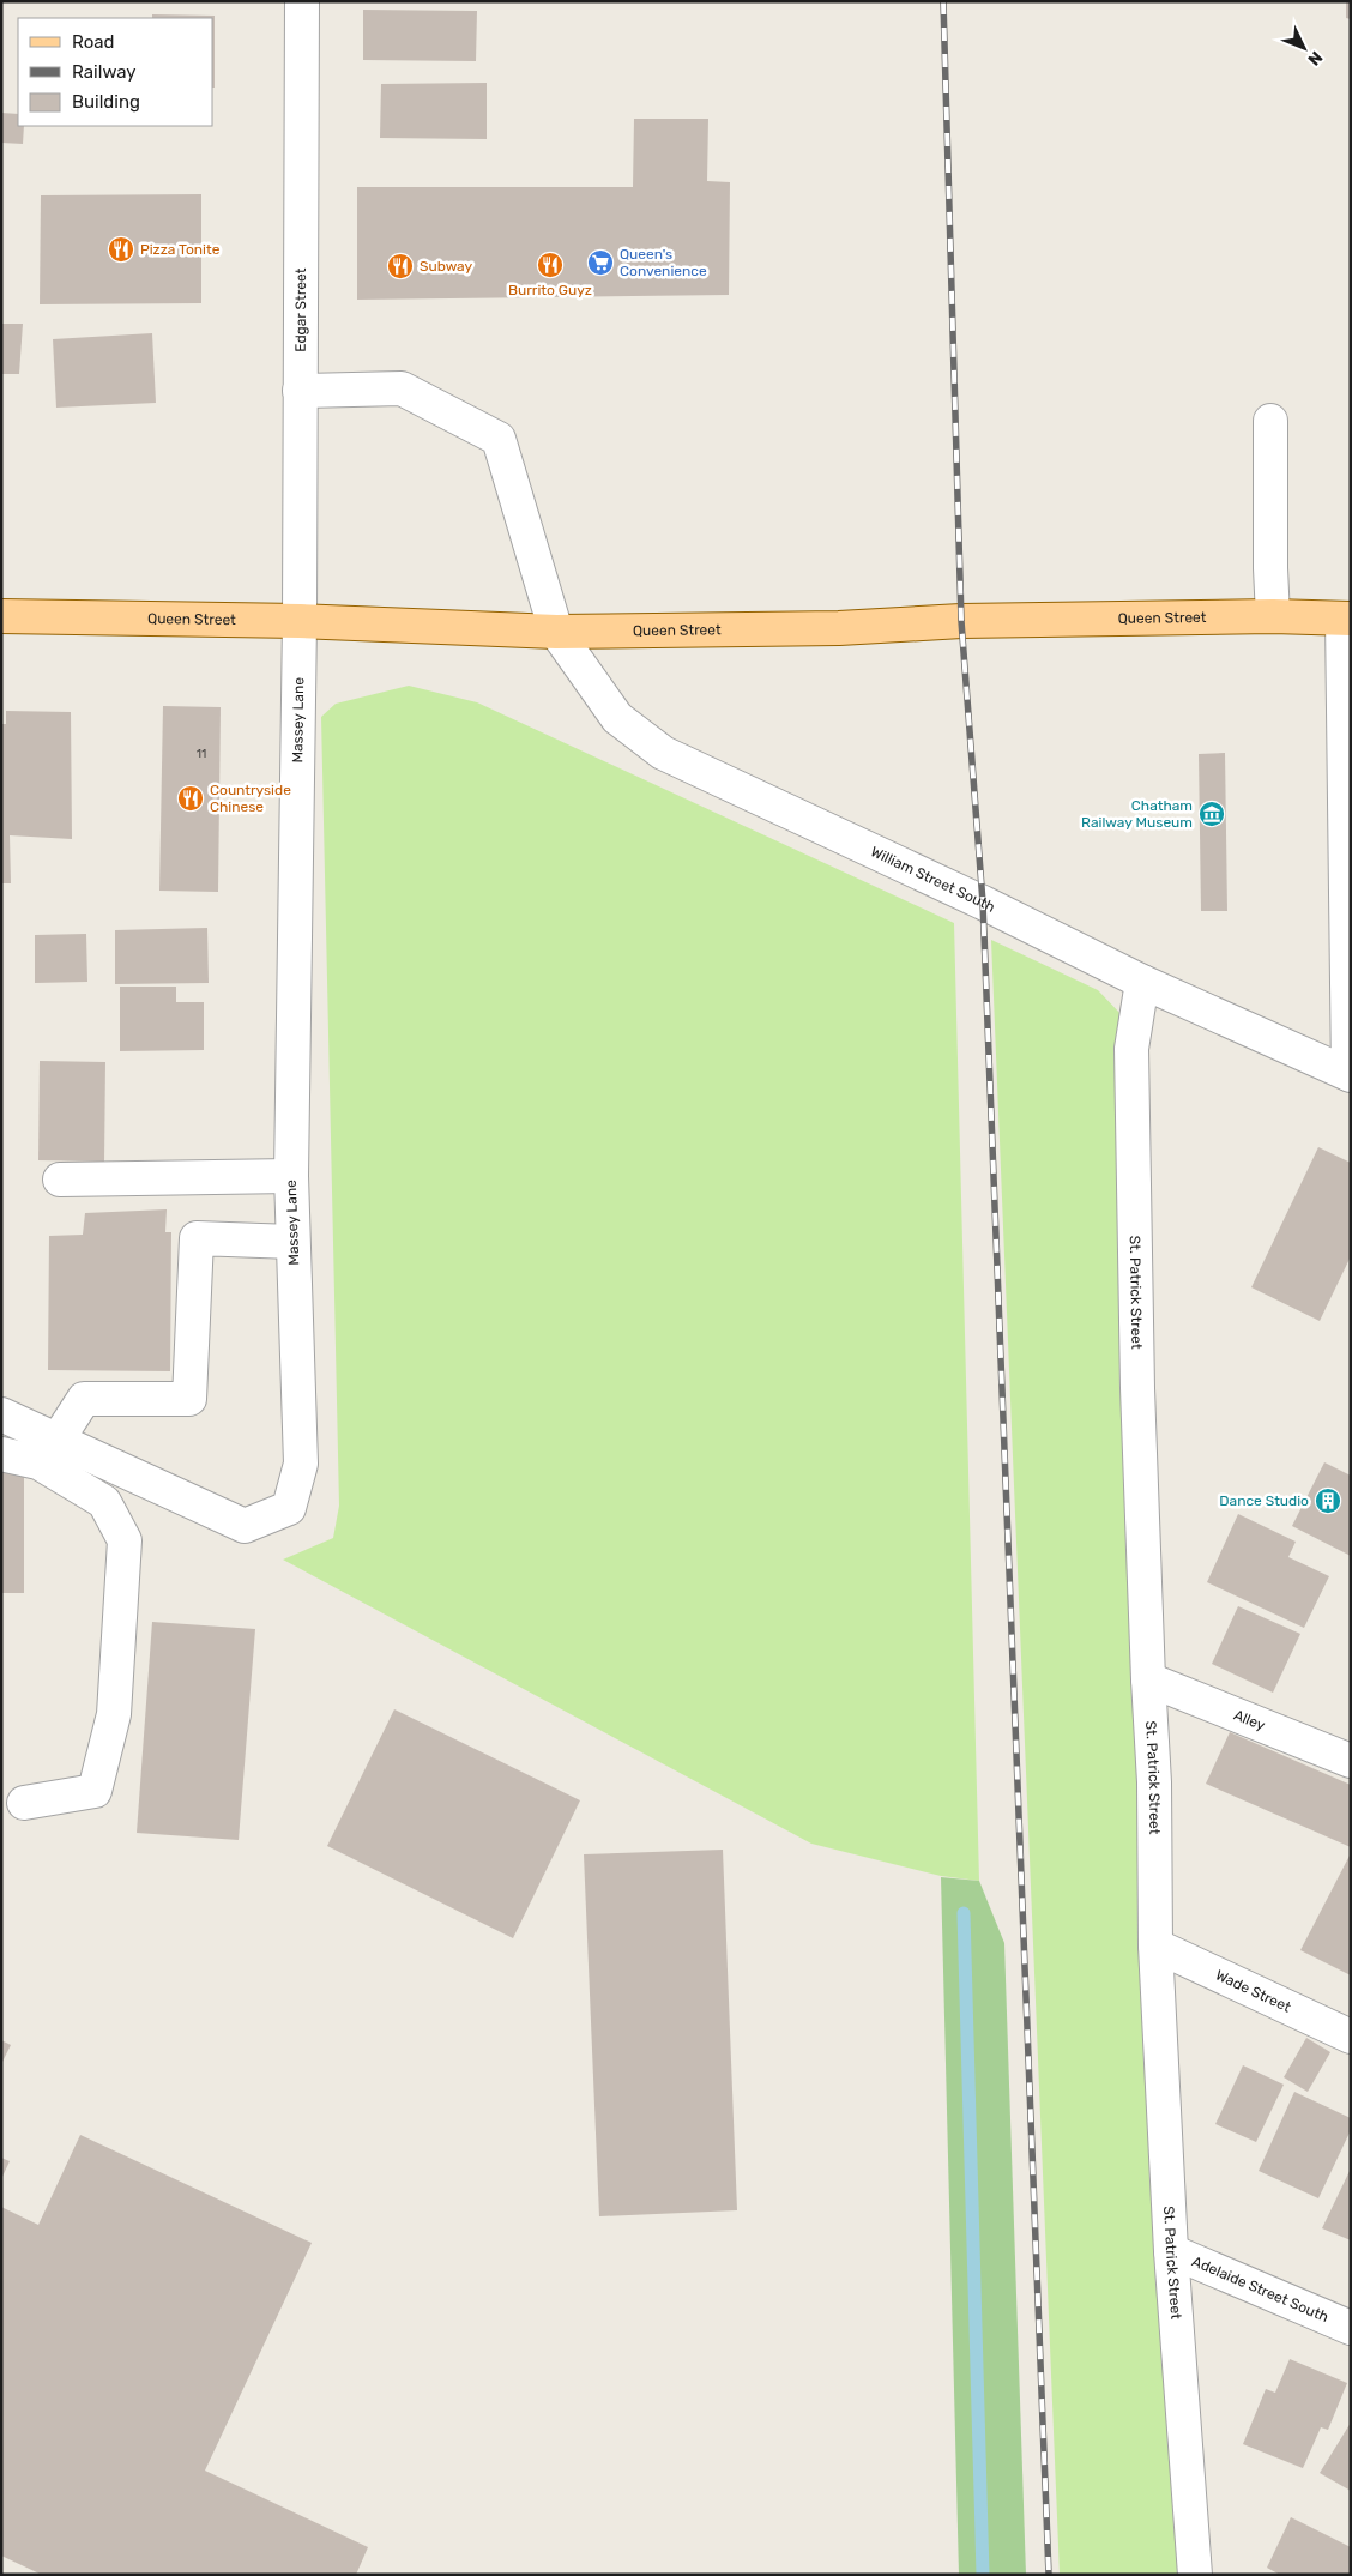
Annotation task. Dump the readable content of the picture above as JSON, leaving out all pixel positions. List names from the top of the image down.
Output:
{
  "streets": {
    "main road": ["Queen Street"],
    "street": [
      "Edgar Street",
      "Massey Lane",
      "William Street South",
      "St. Patrick Street",
      "Alley",
      "Wade Street",
      "Adelaide Street South"
    ]
  },
  "crossings": [
    ["Edgar Street", "Queen Street"],
    ["Edgar Street", "Massey Lane"],
    ["Edgar Street", "William Street South"],
    ["Queen Street", "Massey Lane"],
    ["Queen Street", "William Street South"],
    ["William Street South", "St. Patrick Street"],
    ["St. Patrick Street", "Alley"],
    ["St. Patrick Street", "Wade Street"],
    ["St. Patrick Street", "Adelaide Street South"]
  ],
  "places": {
    "restaurant": [
      "Pizza Tonite",
      "Burrito Guyz",
      "Subway",
      "Countryside Chinese"
    ],
    "supermarket": ["Queen's Convenience"],
    "museum": ["Chatham Railway Museum"],
    "building": ["Dance Studio"]
  },
  "house_numbers": ["11"],
  "legend": ["Road", "Railway", "Building"],
  "north": "bottom right"
}
